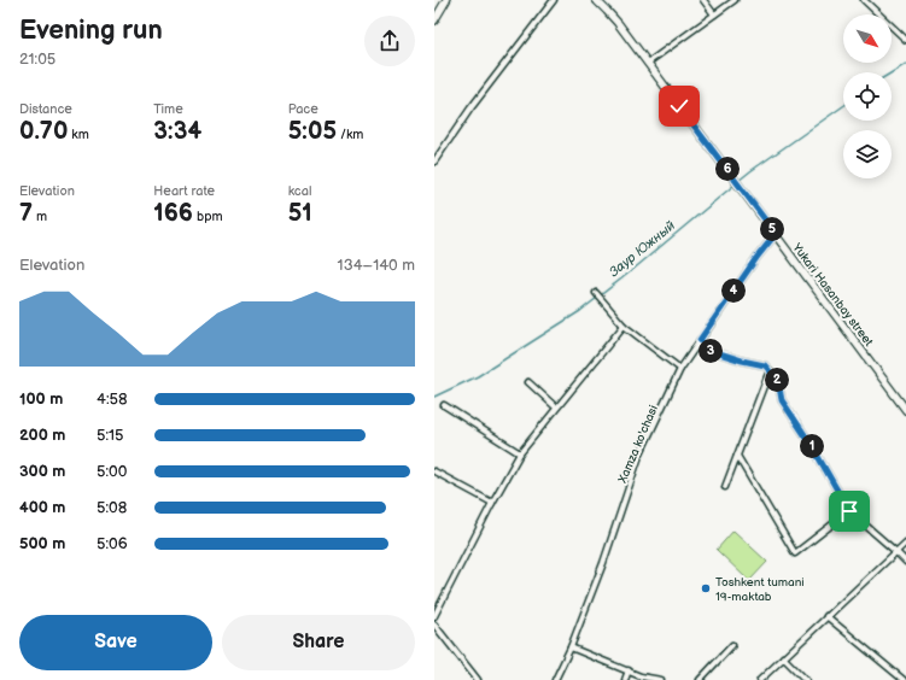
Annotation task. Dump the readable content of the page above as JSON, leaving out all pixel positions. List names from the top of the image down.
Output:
{
  "streets": {
    "street": ["Yukari Hasanbay street", "Xamza ko'chasi"]
  },
  "crossings": [
    ["Yukari Hasanbay street", "Xamza ko'chasi"]
  ],
  "water": ["Заур Южный"],
  "places": ["Toshkent tumani 19-maktab"],
  "north": "bottom right",
  "page": {
    "heading": ["Evening run", "21:05"],
    "stats": [
      ["Distance", "0.70 km"],
      ["Time", "3:34"],
      ["Pace", "5:05 /km"],
      ["Elevation", "7 m"],
      ["Heart rate", "166 bpm"],
      ["kcal", "51"]
    ],
    "pins": [
      "6",
      "5",
      "4",
      "3",
      "2",
      "1"
    ],
    "chart": ["Elevation", "134–140 m"],
    "list": [
      {
        "name": "100 m",
        "note": "4:58"
      },
      {
        "name": "200 m",
        "note": "5:15"
      },
      {
        "name": "300 m",
        "note": "5:00"
      },
      {
        "name": "400 m",
        "note": "5:08"
      },
      {
        "name": "500 m",
        "note": "5:06"
      }
    ],
    "buttons": ["Save", "Share"]
  }
}
